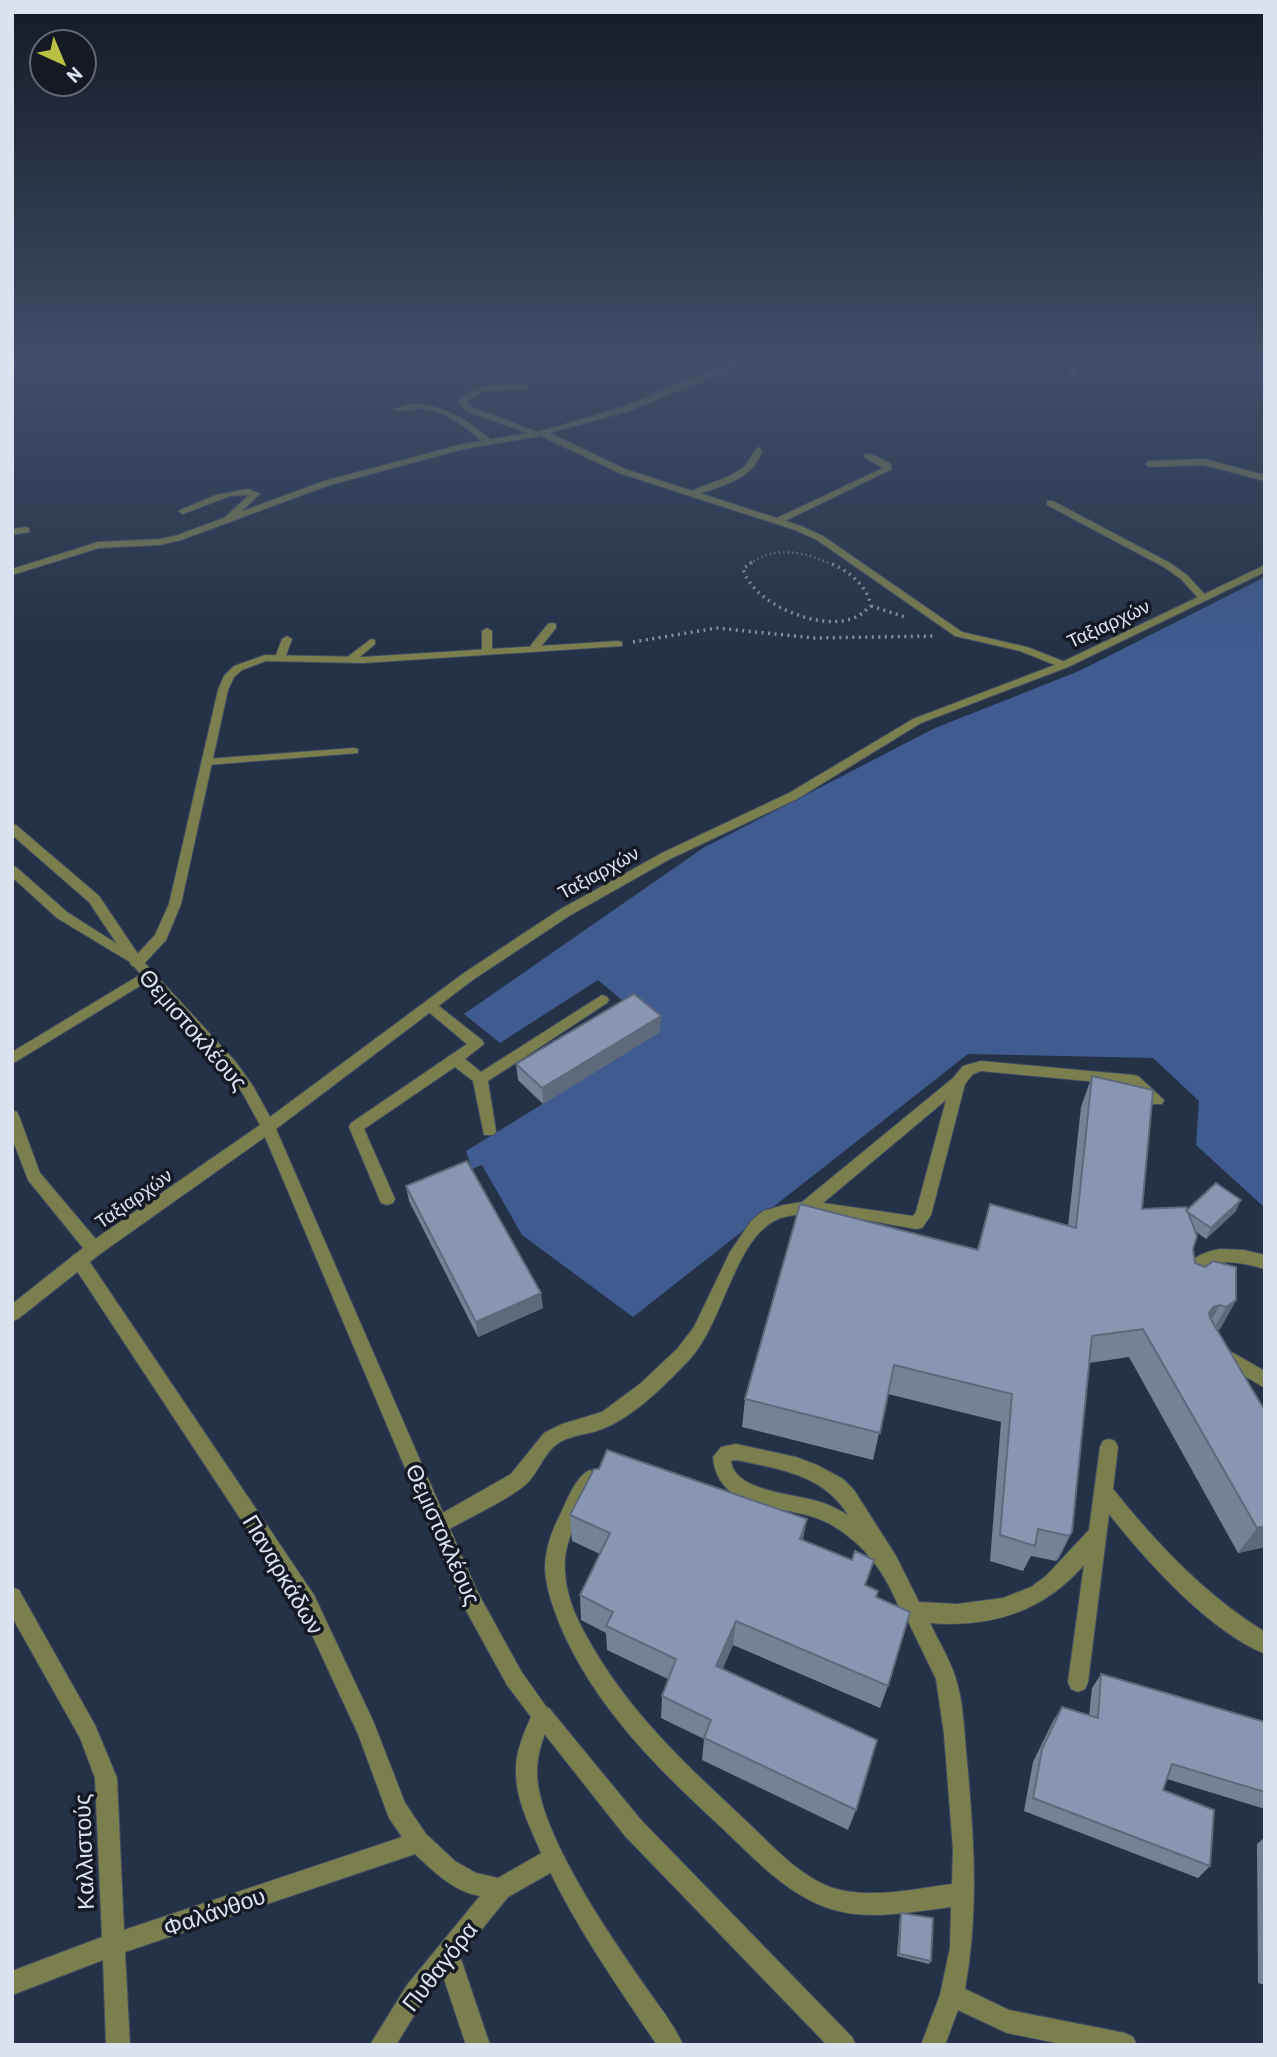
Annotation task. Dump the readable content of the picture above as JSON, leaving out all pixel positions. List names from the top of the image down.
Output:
{
  "streets": {
    "street": [
      "Ταξιαρχών",
      "Θεμιστοκλέους",
      "Παναρκάδων",
      "Καλλιστούς",
      "Φαλάνθου",
      "Πυθαγόρα"
    ]
  },
  "crossings": [
    ["Ταξιαρχών", "Θεμιστοκλέους"],
    ["Ταξιαρχών", "Παναρκάδων"],
    ["Παναρκάδων", "Φαλάνθου"],
    ["Παναρκάδων", "Πυθαγόρα"],
    ["Καλλιστούς", "Φαλάνθου"]
  ],
  "north": "bottom right"
}
